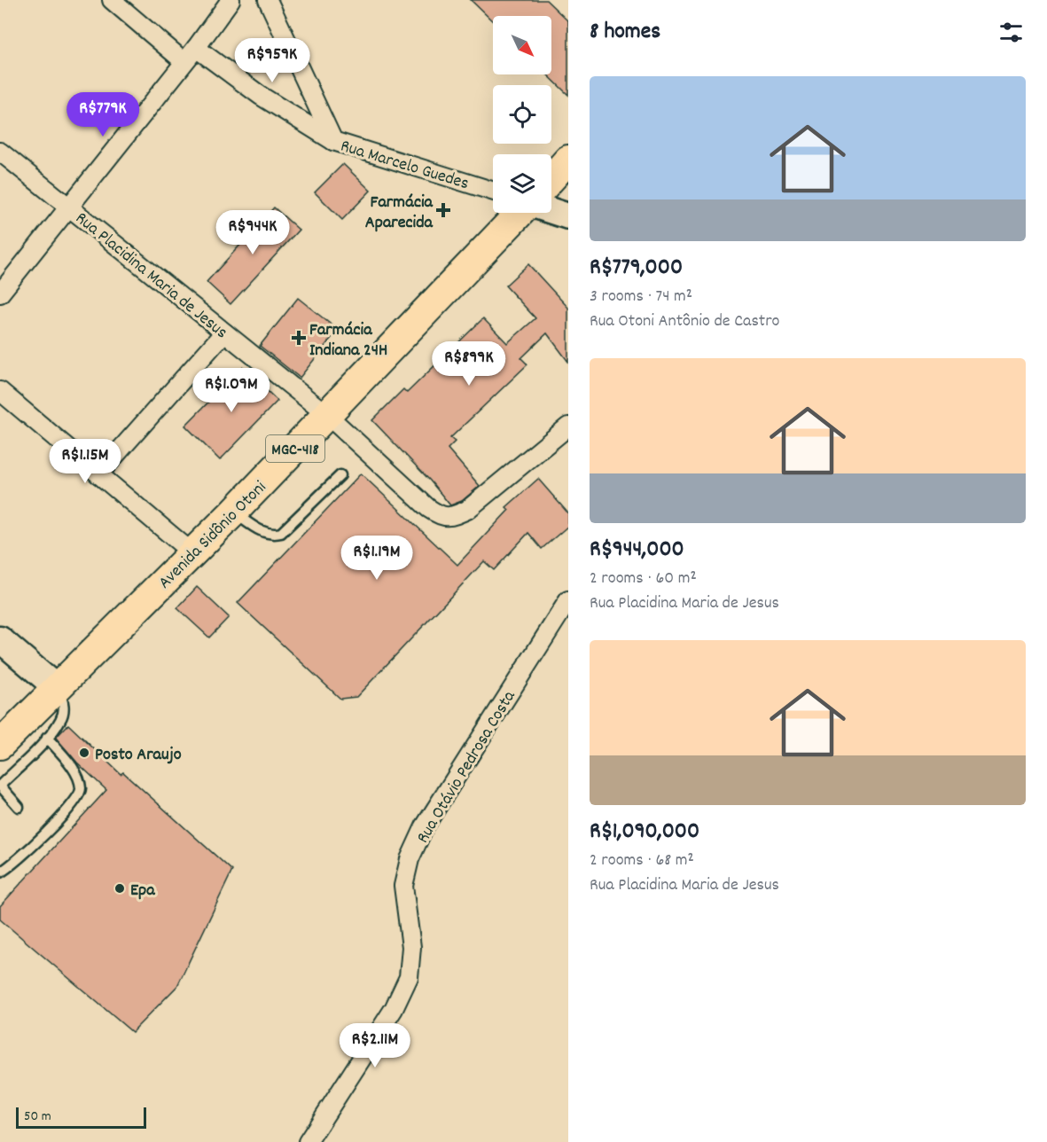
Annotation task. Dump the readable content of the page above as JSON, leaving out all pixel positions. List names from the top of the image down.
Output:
{
  "streets": {
    "main road": ["MGC-418", "Avenida Sidônio Otoni"],
    "street": ["Rua Marcelo Guedes", "Rua Placidina Maria de Jesus", "Rua Otávio Pedrosa Costa"]
  },
  "crossings": [
    ["Rua Placidina Maria de Jesus", "Avenida Sidônio Otoni"]
  ],
  "places": {
    "health": ["Farmácia Aparecida", "Farmácia Indiana 24H"],
    "other": ["Posto Araujo", "Epa"]
  },
  "scale_bar": "50 m",
  "north": "bottom right",
  "page": {
    "heading": "8 homes",
    "price": [
      "R$959K",
      "R$779K",
      "R$944K",
      "R$899K",
      "R$1.09M",
      "R$1.15M",
      "R$1.19M",
      "R$2.11M"
    ],
    "list": [
      {
        "name": "R$779,000",
        "note": "3 rooms · 74 m² · Rua Otoni Antônio de Castro"
      },
      {
        "name": "R$944,000",
        "note": "2 rooms · 60 m² · Rua Placidina Maria de Jesus"
      },
      {
        "name": "R$1,090,000",
        "note": "2 rooms · 68 m² · Rua Placidina Maria de Jesus"
      }
    ],
    "scale": "50 m"
  }
}
